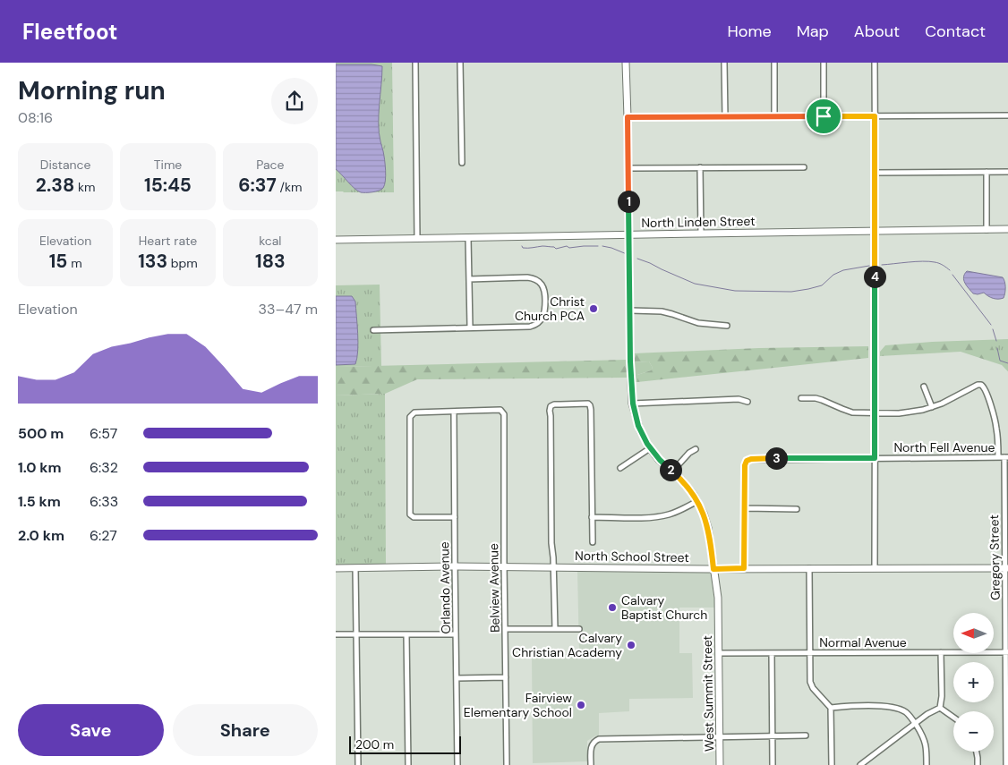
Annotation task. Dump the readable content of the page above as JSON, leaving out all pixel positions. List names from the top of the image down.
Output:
{
  "streets": {
    "street": [
      "North Linden Street",
      "North Fell Avenue",
      "North School Street",
      "Gregory Street",
      "Orlando Avenue",
      "Belview Avenue",
      "Normal Avenue",
      "West Summit Street"
    ]
  },
  "crossings": [
    ["North Linden Street", "West Summit Street"],
    ["North Fell Avenue", "Gregory Street"],
    ["North School Street", "Gregory Street"],
    ["North School Street", "Orlando Avenue"],
    ["North School Street", "Belview Avenue"],
    ["North School Street", "West Summit Street"],
    ["Gregory Street", "Normal Avenue"],
    ["Orlando Avenue", "Belview Avenue"],
    ["Normal Avenue", "West Summit Street"]
  ],
  "places": [
    "Christ Church PCA",
    "Calvary Baptist Church",
    "Calvary Christian Academy",
    "Fairview Elementary School"
  ],
  "scale_bar": "200 m",
  "north": "left",
  "page": {
    "header": "Fleetfoot",
    "nav": [
      "Home",
      "Map",
      "About",
      "Contact"
    ],
    "heading": ["Morning run", "08:16"],
    "stats": [
      ["Distance", "2.38 km"],
      ["Time", "15:45"],
      ["Pace", "6:37 /km"],
      ["Elevation", "15 m"],
      ["Heart rate", "133 bpm"],
      ["kcal", "183"]
    ],
    "pins": [
      "1",
      "4",
      "3",
      "2"
    ],
    "chart": ["Elevation", "33–47 m"],
    "list": [
      {
        "name": "500 m",
        "note": "6:57"
      },
      {
        "name": "1.0 km",
        "note": "6:32"
      },
      {
        "name": "1.5 km",
        "note": "6:33"
      },
      {
        "name": "2.0 km",
        "note": "6:27"
      }
    ],
    "map_buttons": ["+", "−"],
    "buttons": ["Save", "Share"],
    "scale": "200 m"
  }
}
